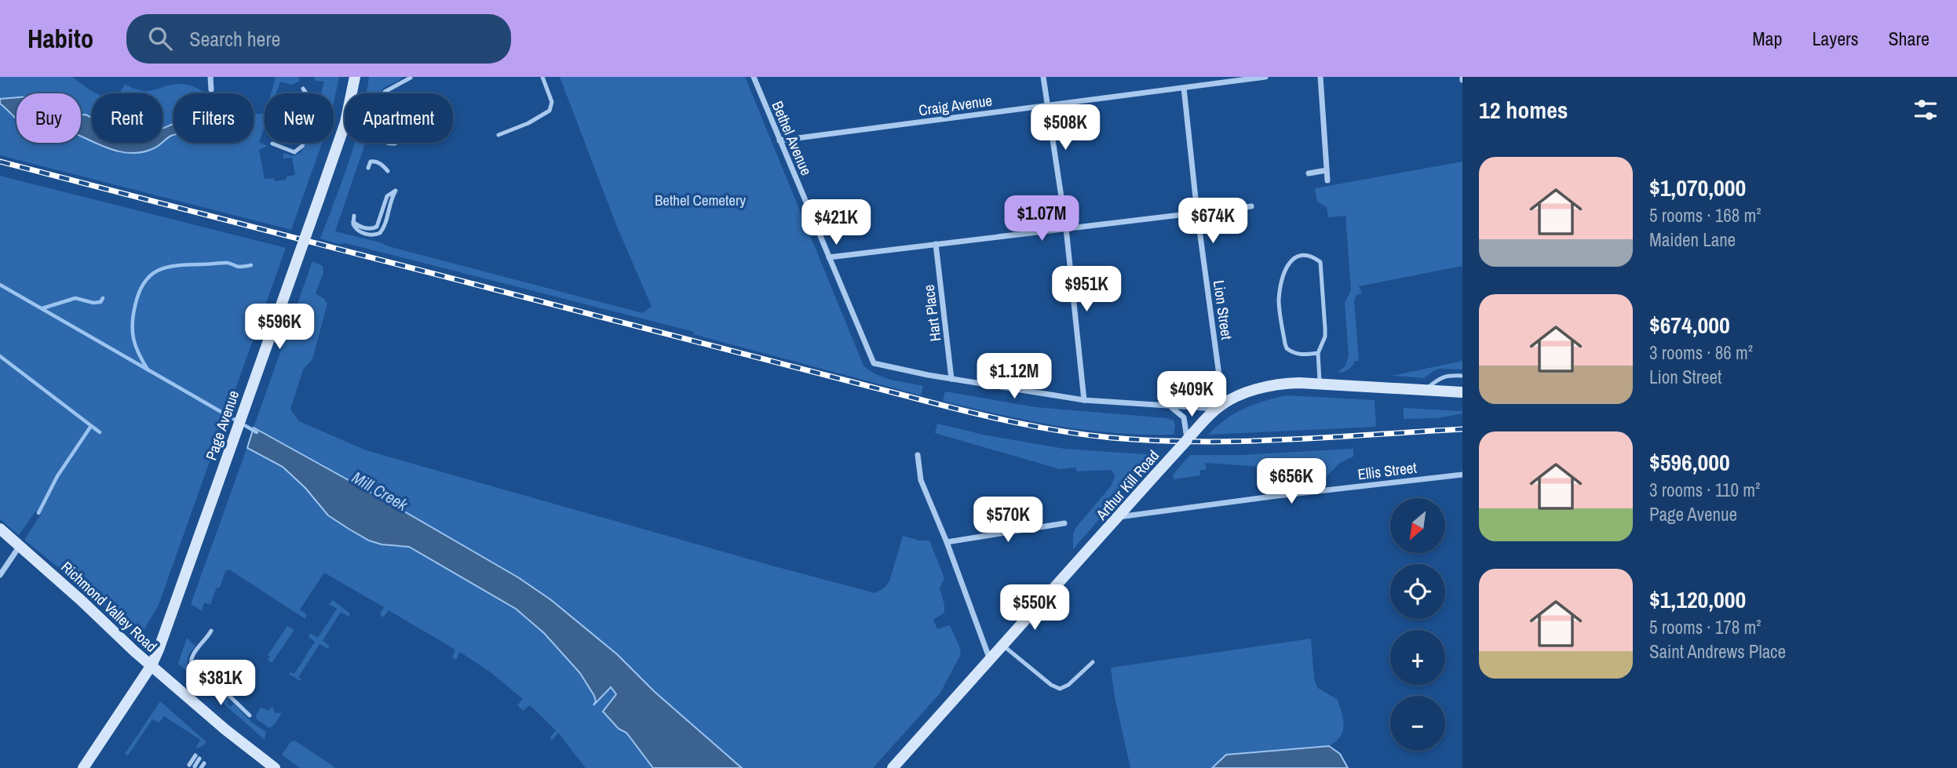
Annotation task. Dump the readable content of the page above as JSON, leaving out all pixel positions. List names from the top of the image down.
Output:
{
  "streets": {
    "street": [
      "Craig Avenue",
      "Bethel Avenue",
      "Lion Street",
      "Hart Place",
      "Page Avenue",
      "Ellis Street",
      "Arthur Kill Road",
      "Richmond Valley Road"
    ]
  },
  "crossings": [
    ["Craig Avenue", "Bethel Avenue"],
    ["Craig Avenue", "Lion Street"],
    ["Bethel Avenue", "Hart Place"],
    ["Lion Street", "Arthur Kill Road"],
    ["Page Avenue", "Richmond Valley Road"],
    ["Ellis Street", "Arthur Kill Road"]
  ],
  "water": ["Mill Creek"],
  "parks": ["Bethel Cemetery"],
  "north": "bottom left",
  "page": {
    "header": "Habito",
    "search": "Search here",
    "nav": ["Map", "Layers", "Share"],
    "heading": "12 homes",
    "chip": [
      "Buy",
      "Rent",
      "Filters",
      "New",
      "Apartment"
    ],
    "price": [
      "$508K",
      "$1.07M",
      "$674K",
      "$421K",
      "$951K",
      "$596K",
      "$1.12M",
      "$409K",
      "$656K",
      "$570K",
      "$550K",
      "$381K"
    ],
    "list": [
      {
        "name": "$1,070,000",
        "note": "5 rooms · 168 m² · Maiden Lane"
      },
      {
        "name": "$674,000",
        "note": "3 rooms · 86 m² · Lion Street"
      },
      {
        "name": "$596,000",
        "note": "3 rooms · 110 m² · Page Avenue"
      },
      {
        "name": "$1,120,000",
        "note": "5 rooms · 178 m² · Saint Andrews Place"
      }
    ],
    "map_buttons": ["+", "−"]
  }
}
